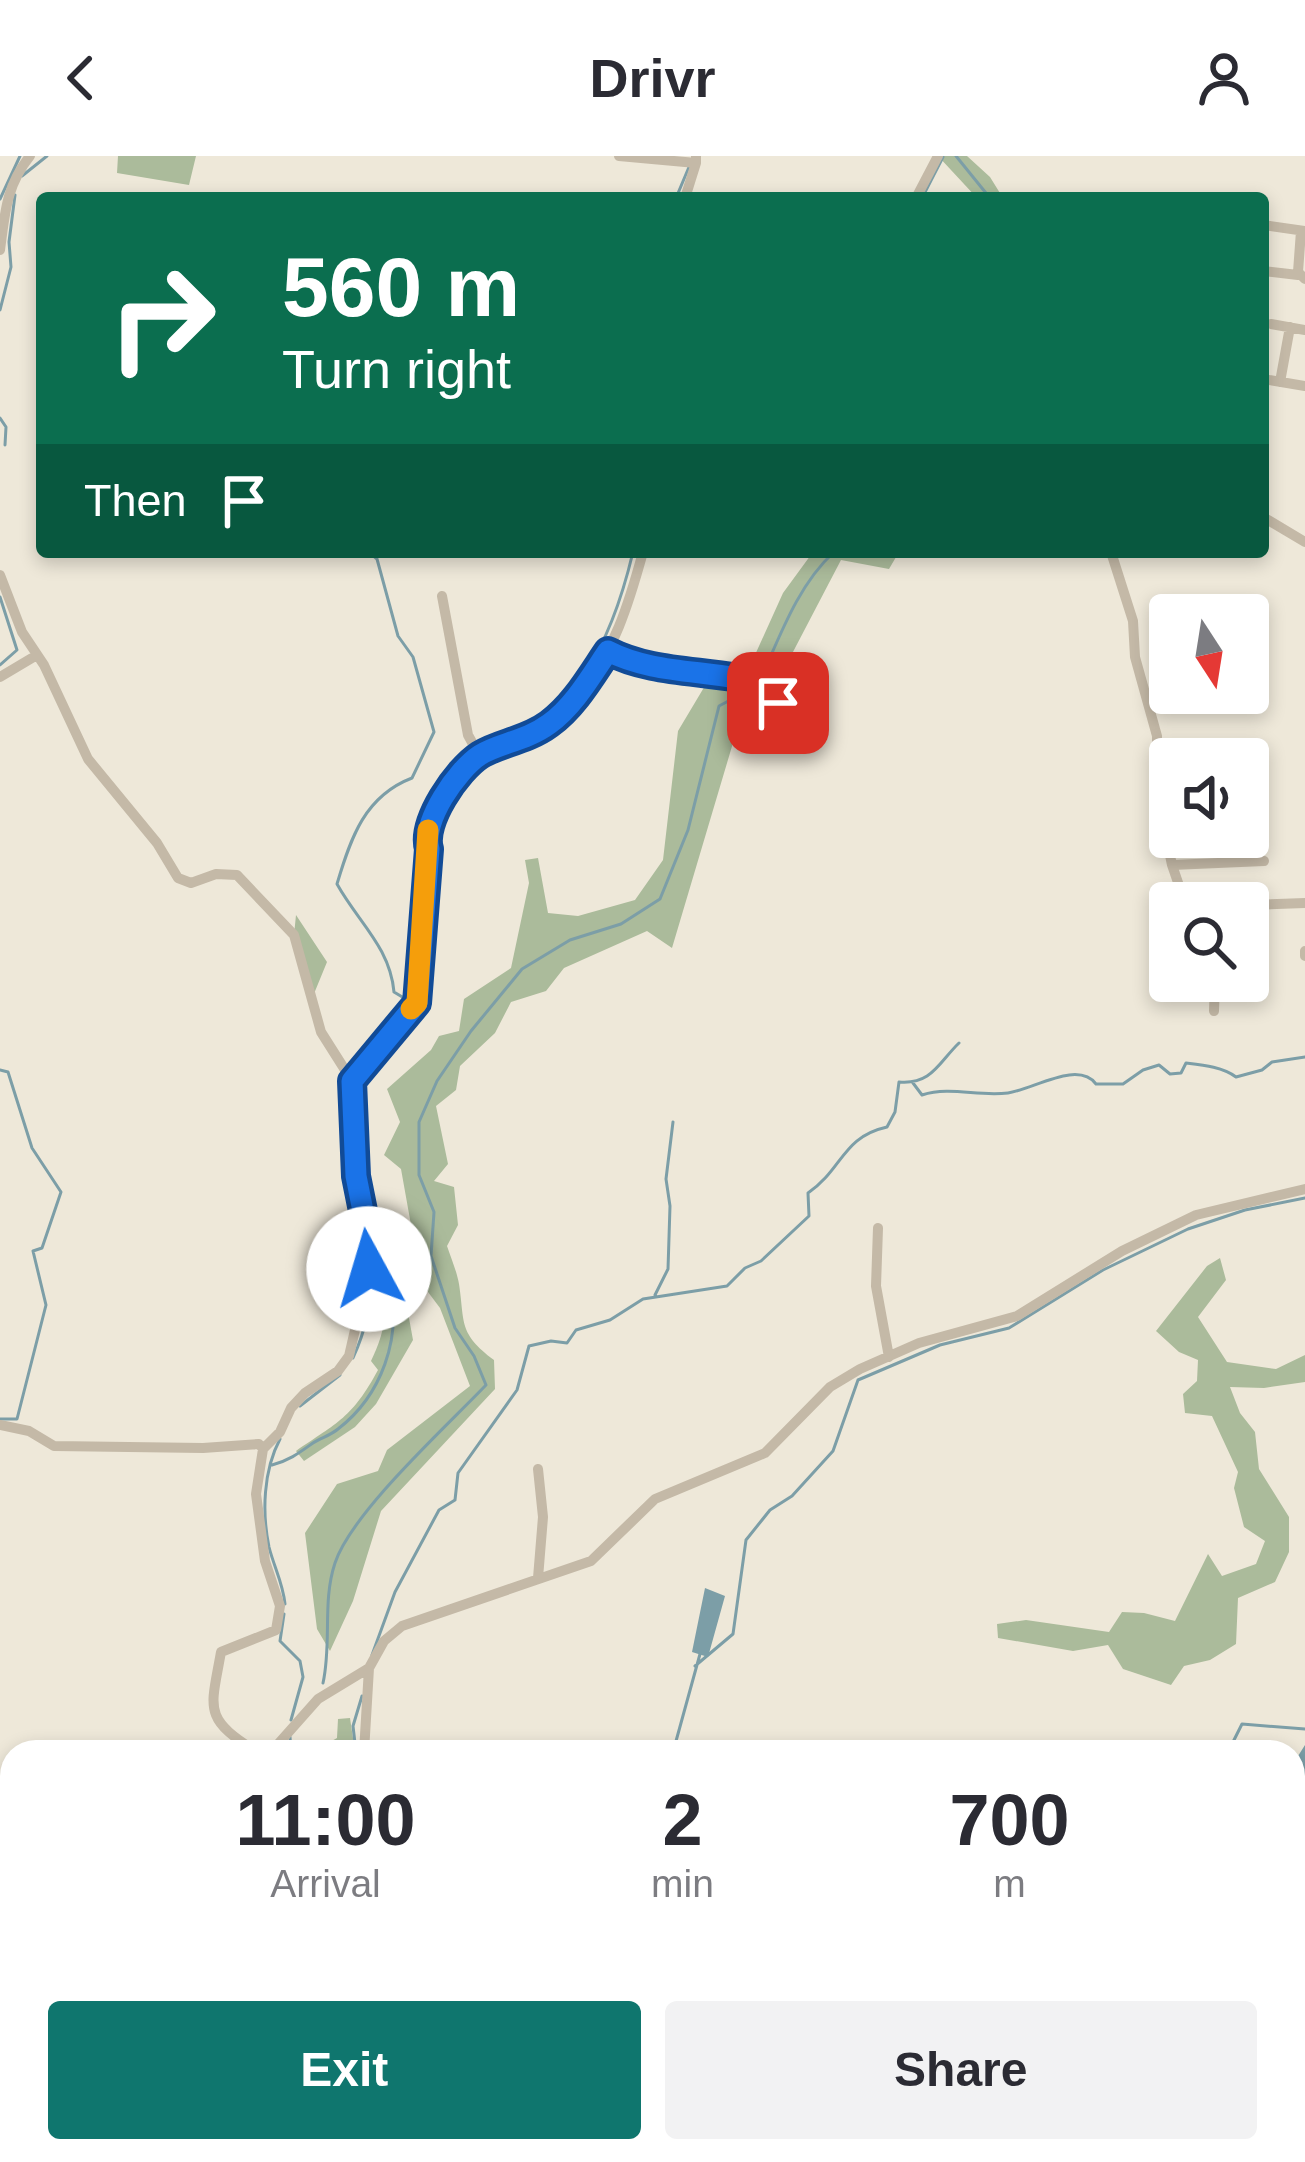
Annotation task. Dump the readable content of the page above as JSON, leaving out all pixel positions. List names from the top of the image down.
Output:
{
  "north": "bottom",
  "page": {
    "header": "Drivr",
    "turn": ["560 m", "Turn right"],
    "then": "Then",
    "eta": [
      "11:00",
      "Arrival",
      "2",
      "min",
      "700",
      "m"
    ],
    "buttons": ["Exit", "Share"]
  }
}
